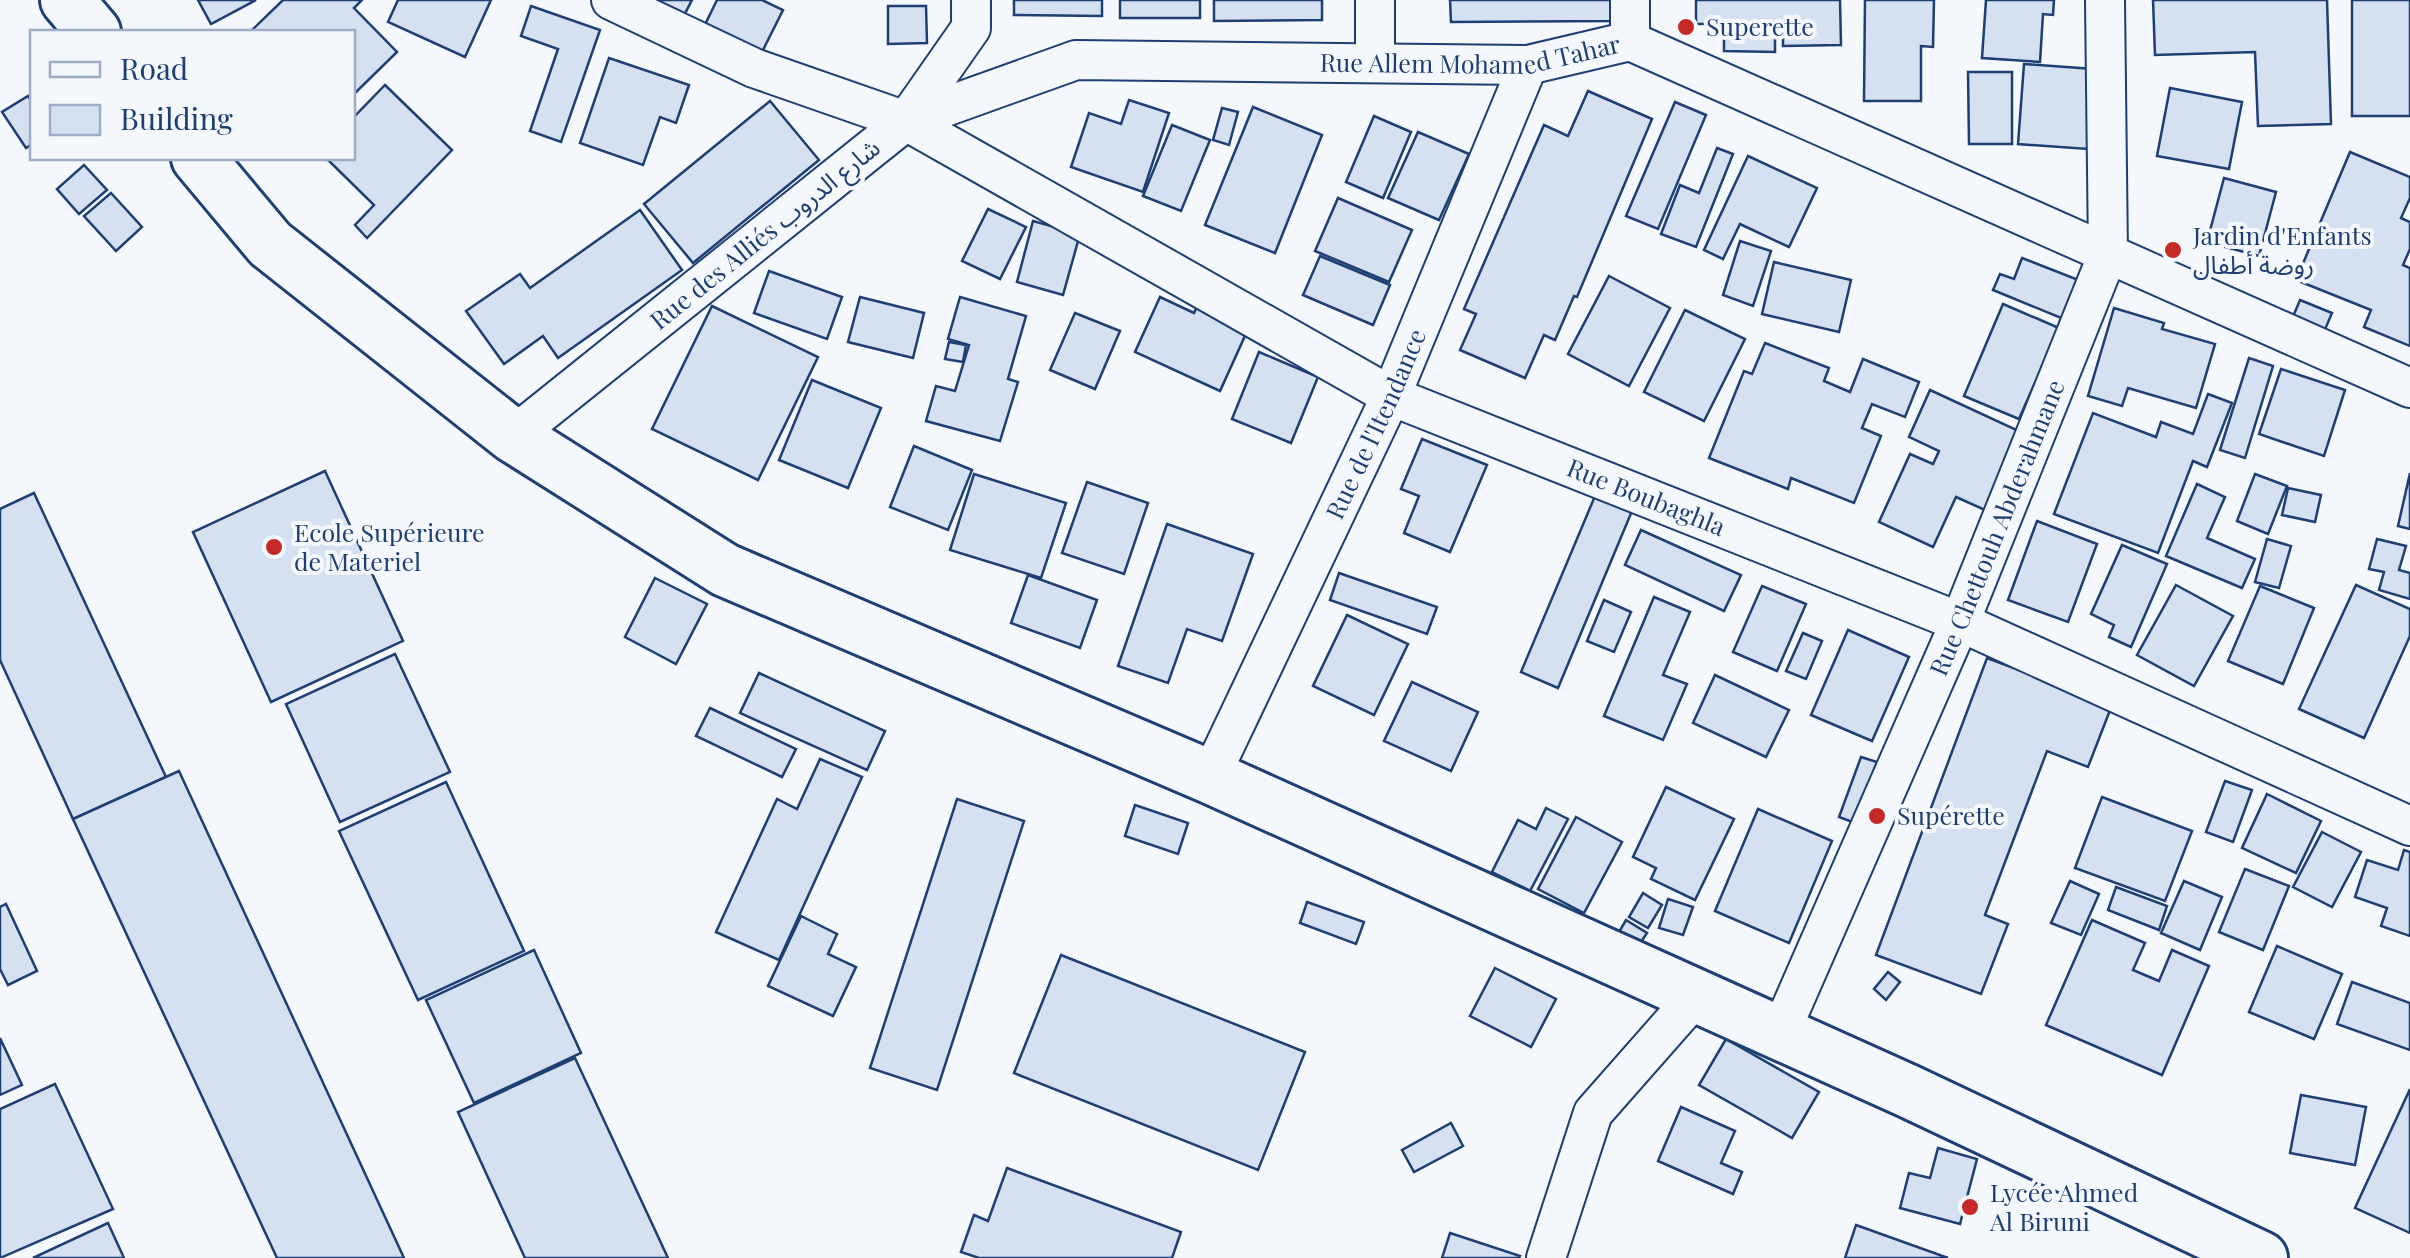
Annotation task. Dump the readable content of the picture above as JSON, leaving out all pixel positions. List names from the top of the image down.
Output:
{
  "streets": {
    "street": [
      "Rue Allem Mohamed Tahar",
      "Rue des Alliés شارع الدروب",
      "Rue de l'Itendance",
      "Rue Boubaghla",
      "Rue Chettouh Abderahmane"
    ]
  },
  "crossings": [
    ["Rue Allem Mohamed Tahar", "Rue des Alliés شارع الدروب"],
    ["Rue Allem Mohamed Tahar", "Rue de l'Itendance"],
    ["Rue Allem Mohamed Tahar", "Rue Boubaghla"],
    ["Rue Allem Mohamed Tahar", "Rue Chettouh Abderahmane"],
    ["Rue des Alliés شارع الدروب", "Rue Boubaghla"],
    ["Rue de l'Itendance", "Rue Boubaghla"],
    ["Rue Boubaghla", "Rue Chettouh Abderahmane"]
  ],
  "places": [
    "Superette",
    "Jardin d'Enfants روضة أطفال",
    "Ecole Supérieure de Materiel",
    "Supérette",
    "Lycée Ahmed Al Biruni"
  ],
  "legend": ["Road", "Building"]
}
